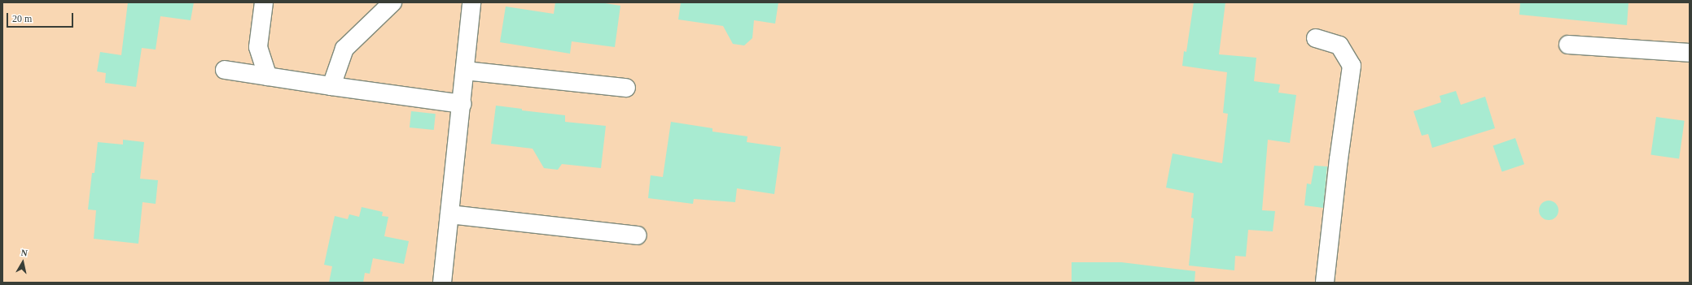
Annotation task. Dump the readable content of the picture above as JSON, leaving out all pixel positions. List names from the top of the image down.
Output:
{
  "scale_bar": "20 m",
  "north": "top"
}
